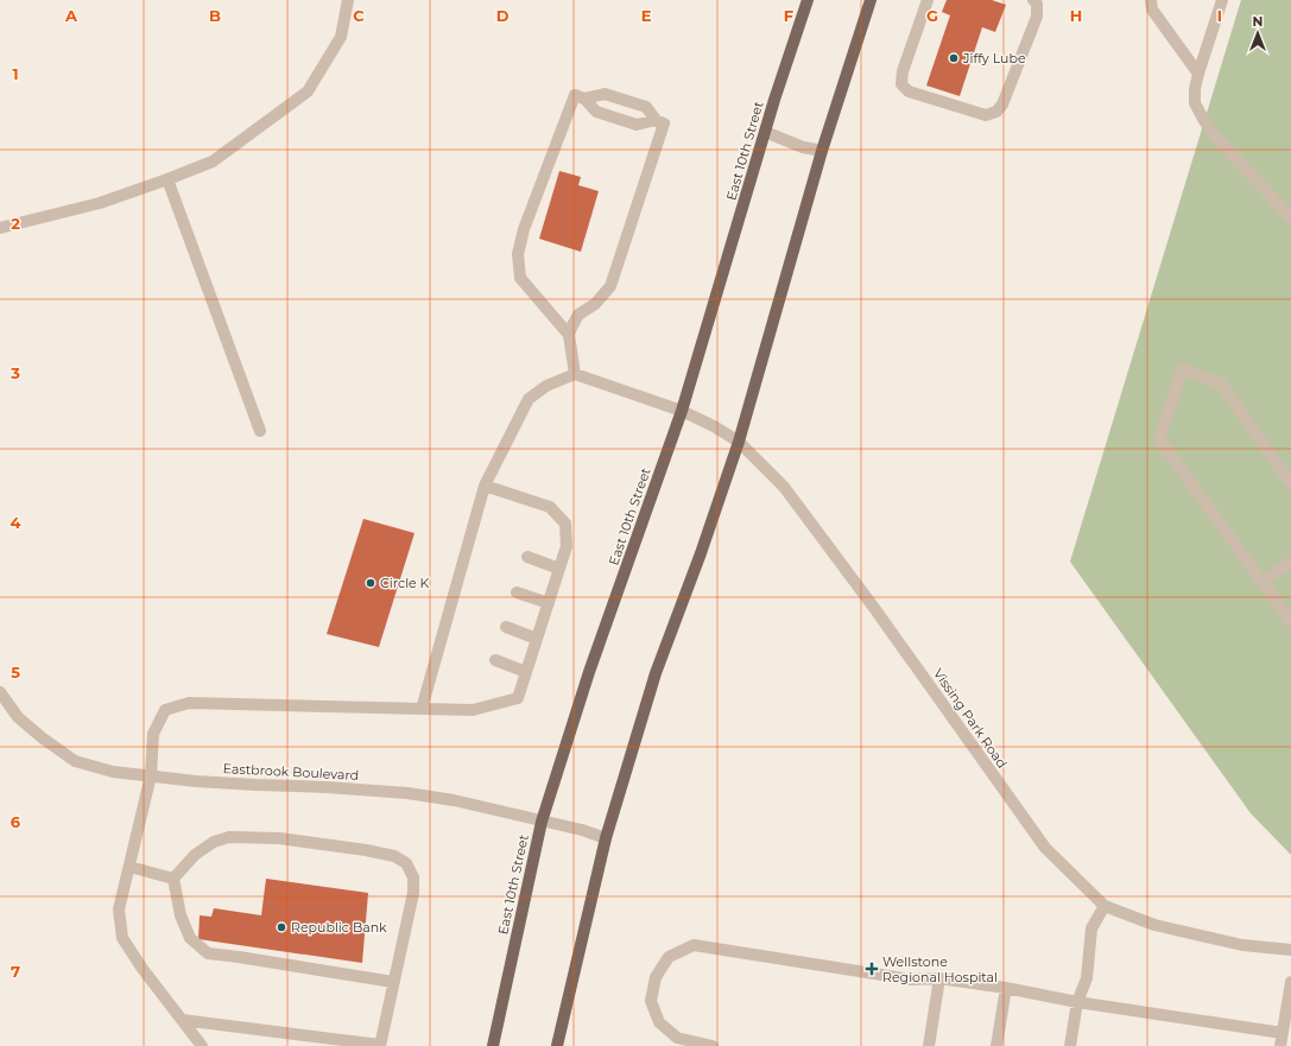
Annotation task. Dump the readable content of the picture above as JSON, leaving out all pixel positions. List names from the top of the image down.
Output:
{
  "streets": {
    "main road": ["East 10th Street"],
    "street": ["Vissing Park Road", "Eastbrook Boulevard"]
  },
  "crossings": [
    ["East 10th Street", "Vissing Park Road"],
    ["East 10th Street", "Eastbrook Boulevard"]
  ],
  "places": {
    "other": ["Jiffy Lube", "Circle K", "Republic Bank"],
    "health": ["Wellstone Regional Hospital"]
  },
  "north": "top",
  "grid": {
    "columns": [
      "A",
      "B",
      "C",
      "D",
      "E",
      "F",
      "G",
      "H",
      "I"
    ],
    "rows": [
      "1",
      "2",
      "3",
      "4",
      "5",
      "6",
      "7"
    ]
  }
}
